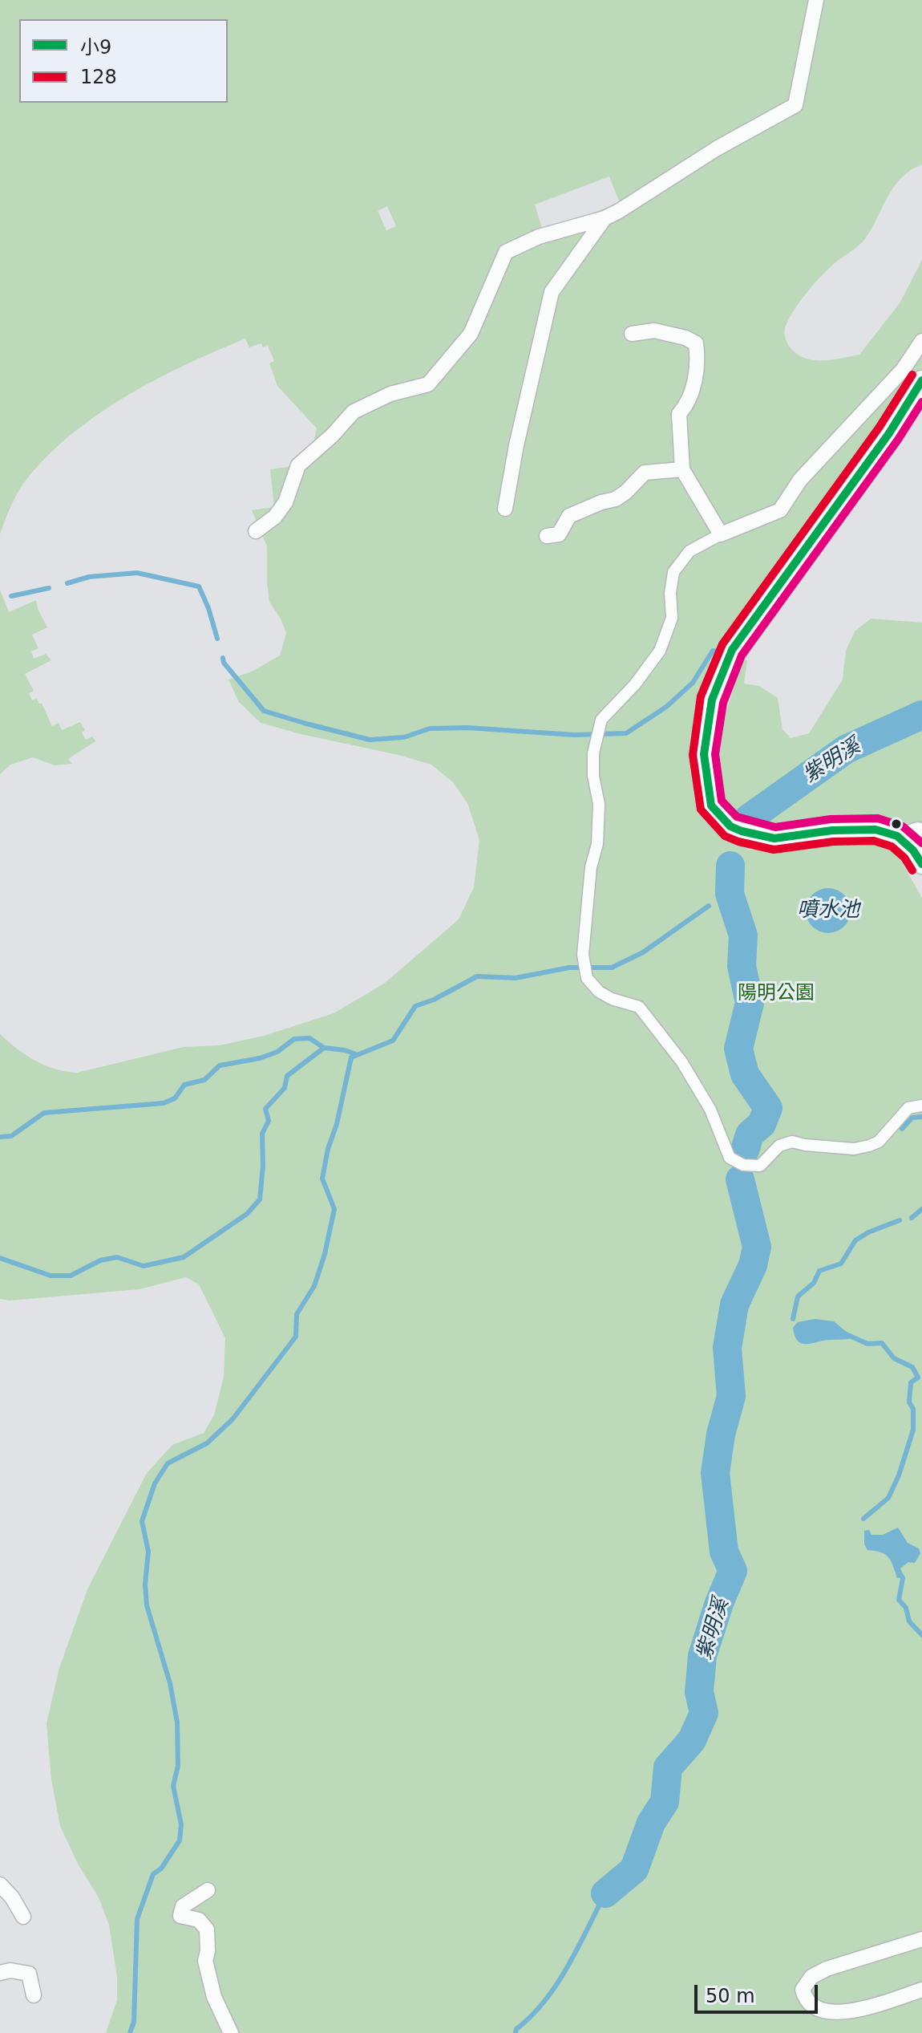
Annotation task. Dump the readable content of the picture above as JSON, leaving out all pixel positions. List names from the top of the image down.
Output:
{
  "water": ["紫明溪", "噴水池"],
  "parks": ["陽明公園"],
  "lines": ["transit line 128", "transit line 小9"],
  "legend": ["小9", "128"],
  "scale_bar": "50 m"
}
